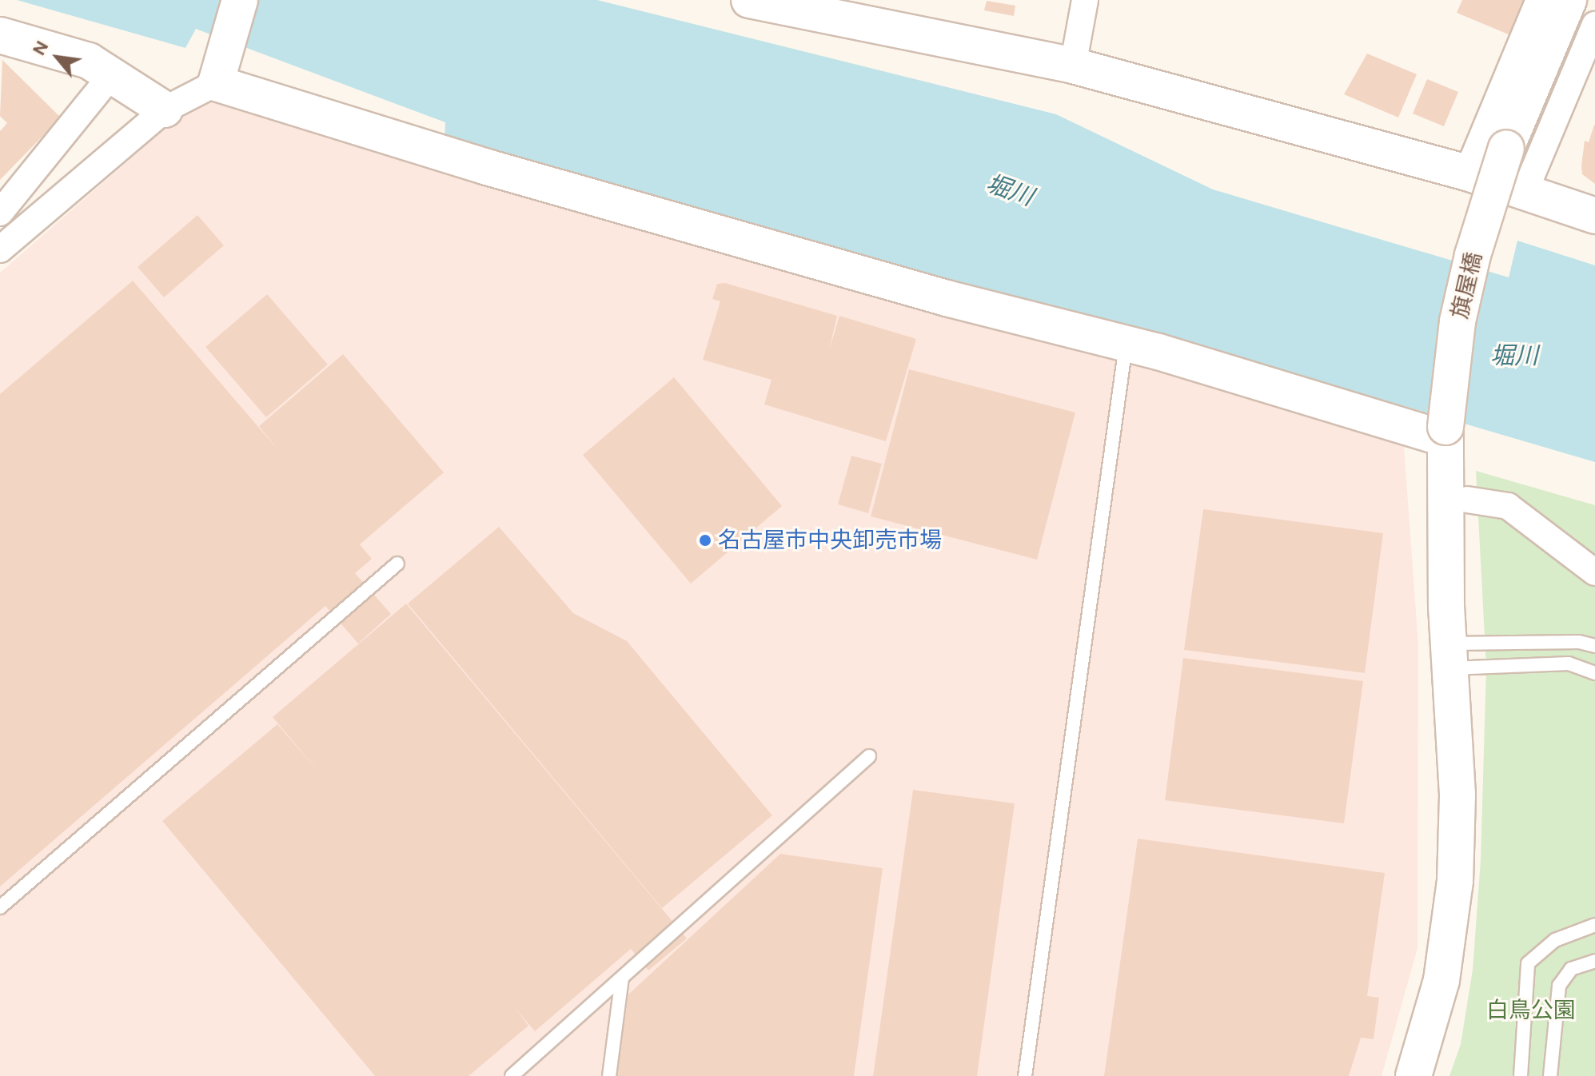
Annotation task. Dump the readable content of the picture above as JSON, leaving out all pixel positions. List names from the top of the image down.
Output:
{
  "streets": {
    "street": ["旗屋橋"]
  },
  "water": ["堀川"],
  "parks": ["白鳥公園"],
  "places": ["名古屋市中央卸売市場"],
  "north": "top left"
}
